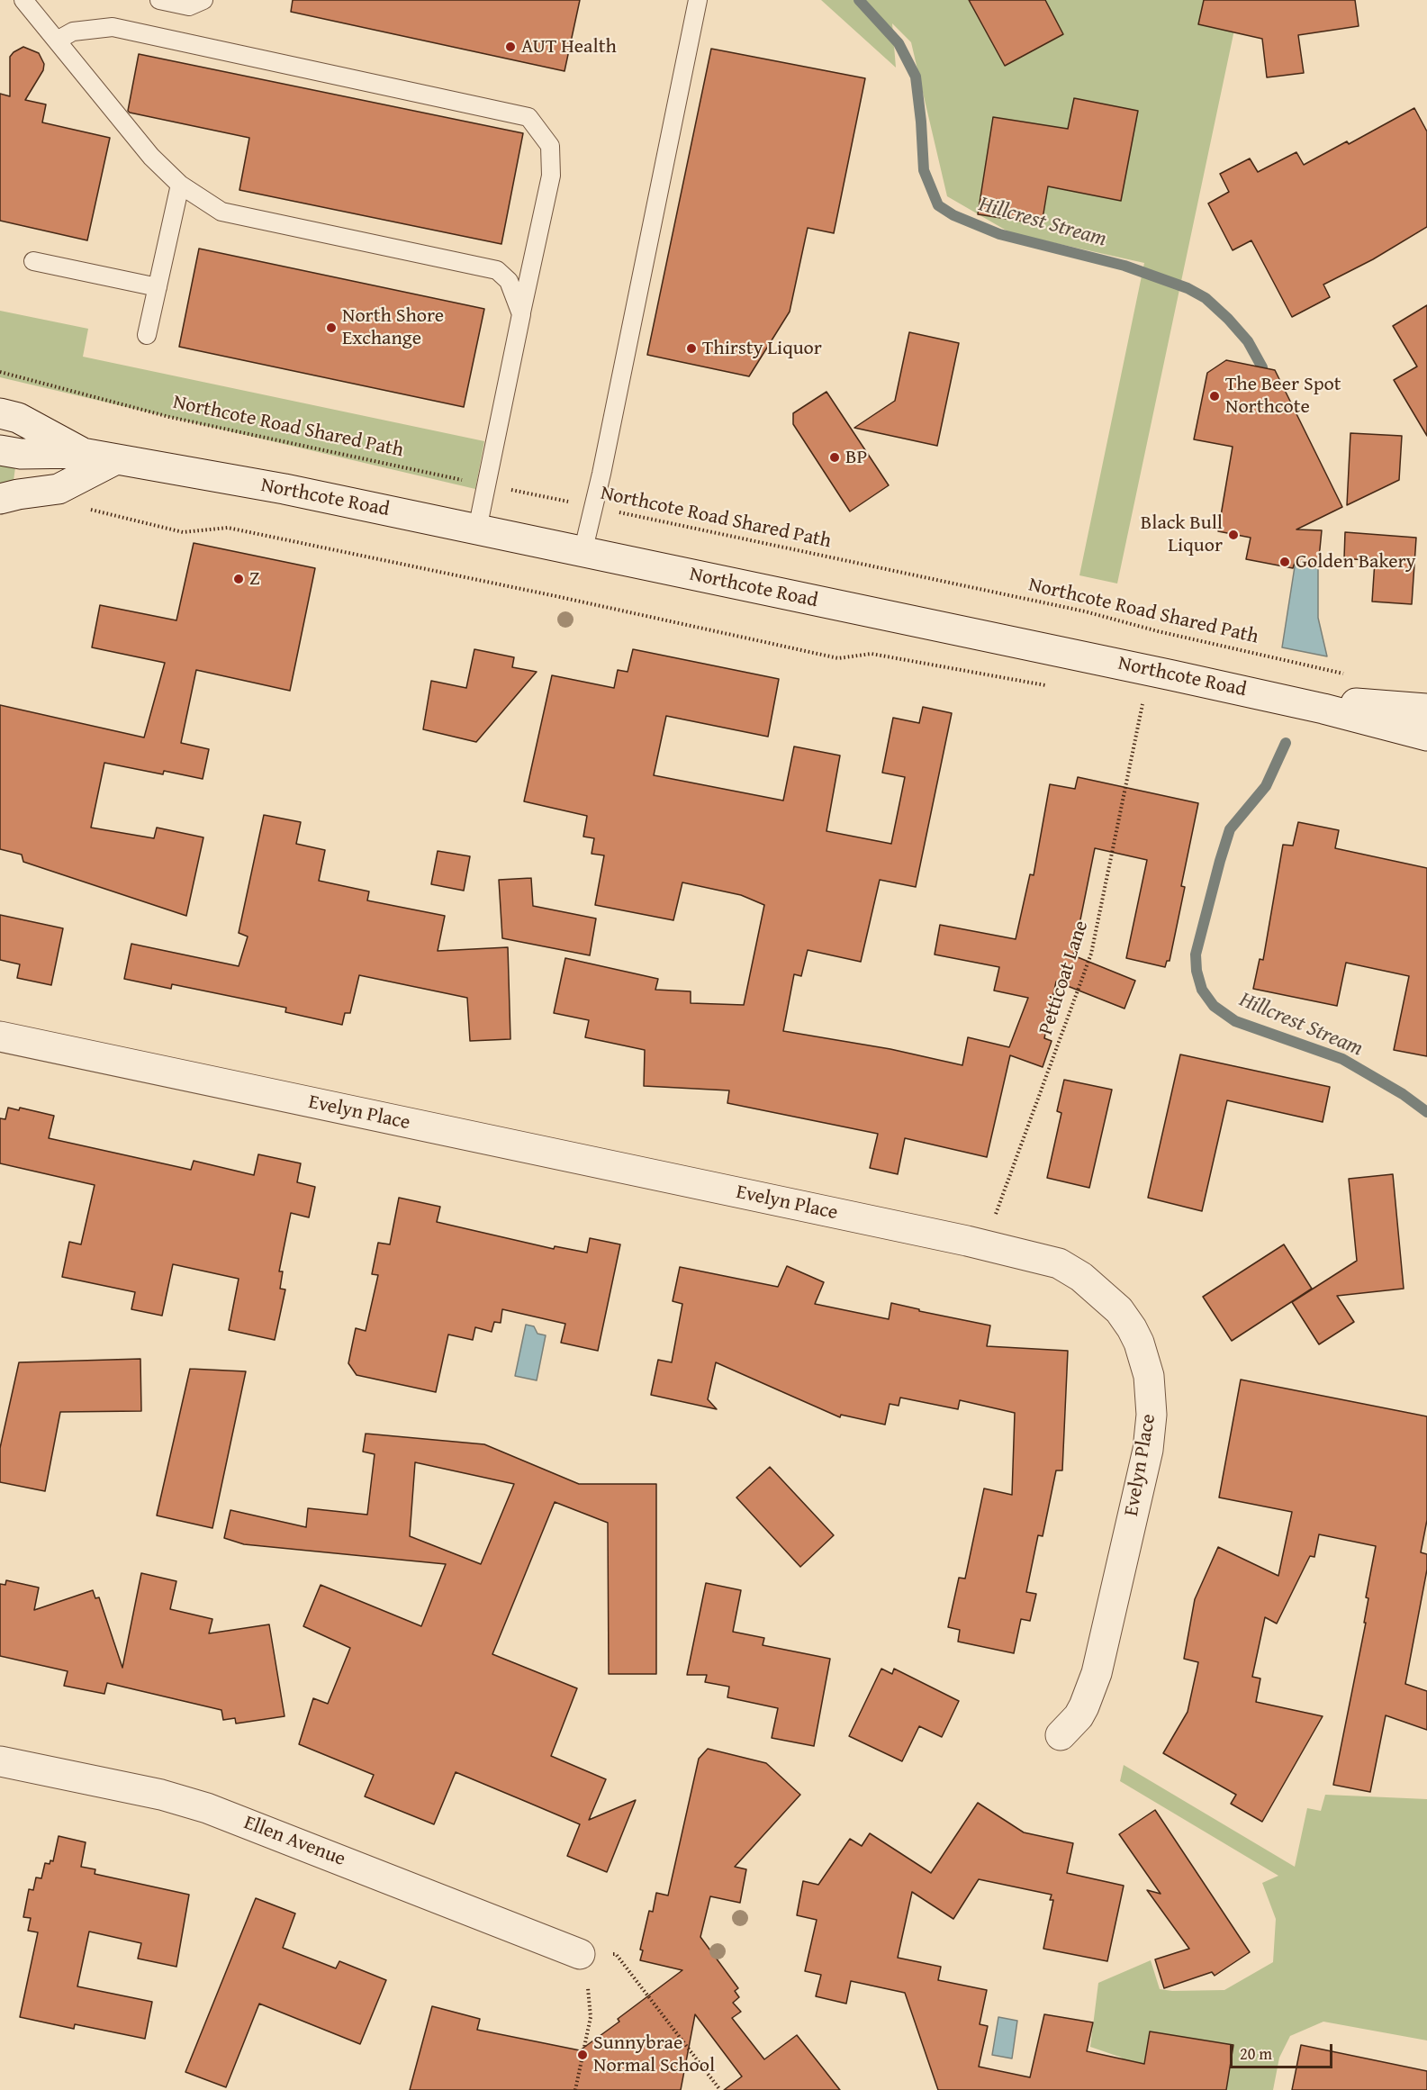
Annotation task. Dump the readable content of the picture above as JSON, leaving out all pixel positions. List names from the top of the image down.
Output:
{
  "streets": {
    "street": ["Northcote Road", "Evelyn Place", "Ellen Avenue"],
    "path": ["Northcote Road Shared Path", "Petticoat Lane"]
  },
  "water": ["Hillcrest Stream"],
  "places": [
    "AUT Health",
    "North Shore Exchange",
    "Thirsty Liquor",
    "The Beer Spot Northcote",
    "BP",
    "Black Bull Liquor",
    "Golden Bakery",
    "Z",
    "Sunnybrae Normal School"
  ],
  "scale_bar": "20 m"
}
